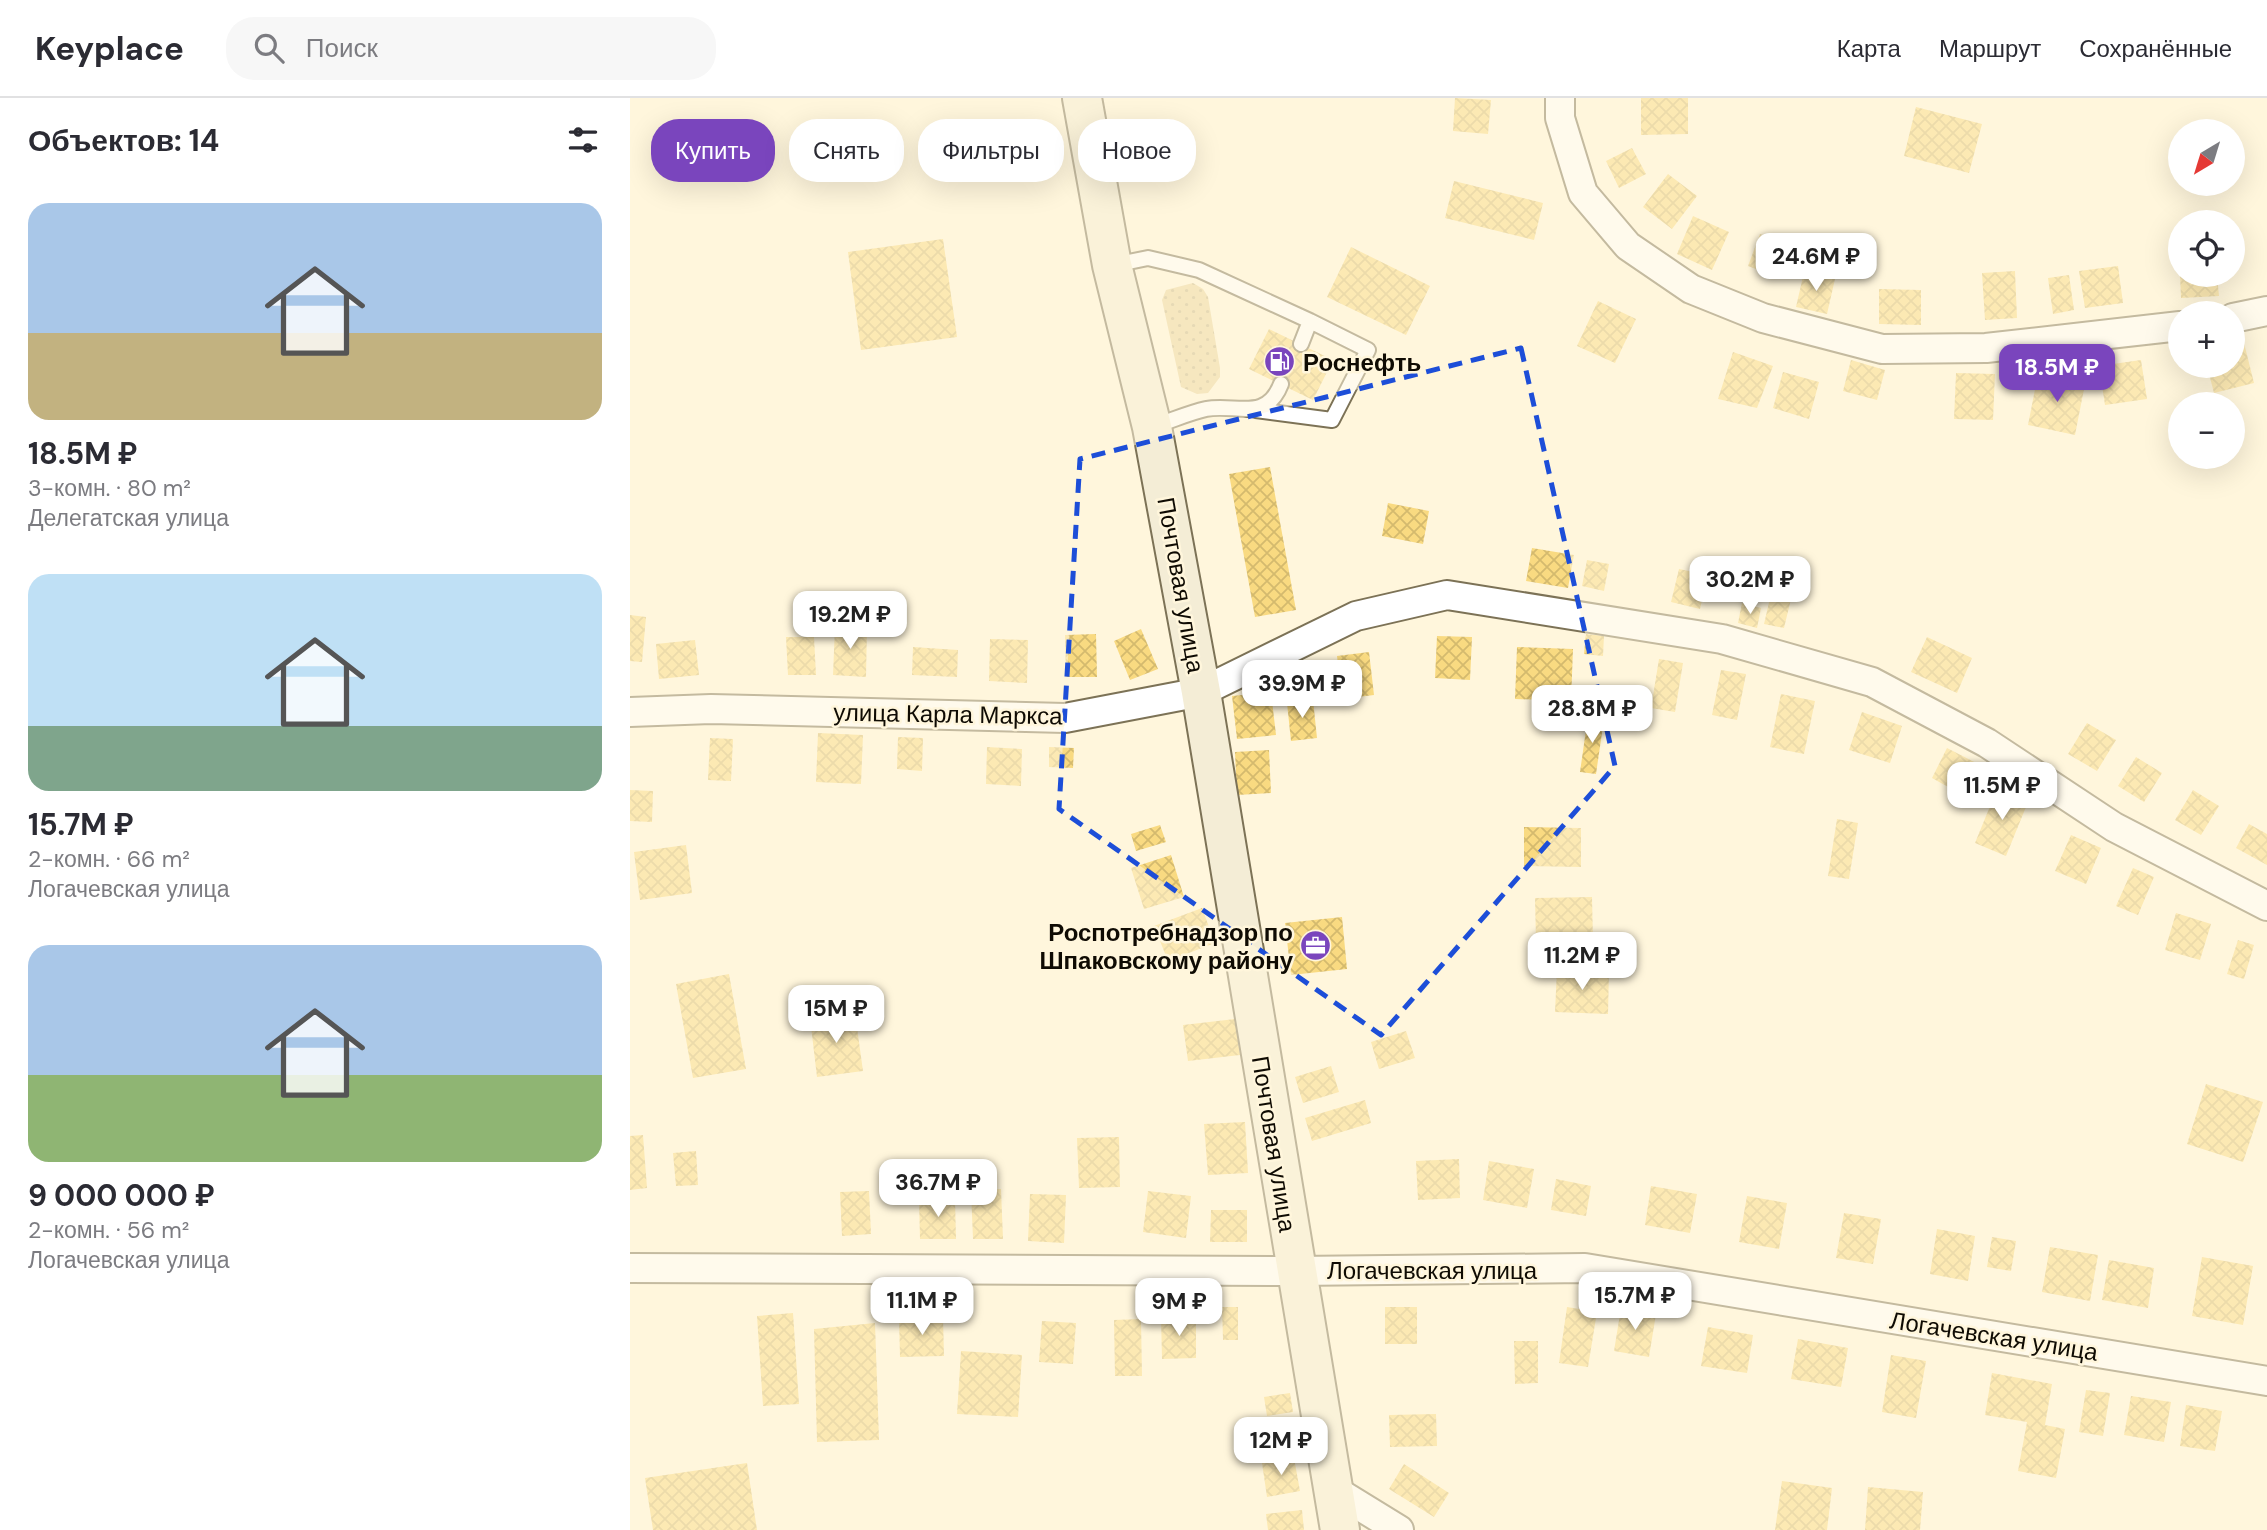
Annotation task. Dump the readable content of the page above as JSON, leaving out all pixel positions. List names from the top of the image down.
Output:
{
  "streets": {
    "main road": ["Почтовая улица"],
    "street": ["улица Карла Маркса", "Логачевская улица"]
  },
  "crossings": [
    ["Почтовая улица", "улица Карла Маркса"],
    ["Почтовая улица", "Логачевская улица"]
  ],
  "places": {
    "fuel station": ["Роснефть"],
    "office": ["Роспотребнадзор по Шпаковскому району"]
  },
  "north": "bottom left",
  "page": {
    "header": "Keyplace",
    "search": "Поиск",
    "nav": ["Карта", "Маршрут", "Сохранённые"],
    "heading": "Объектов: 14",
    "map_buttons": ["+", "−"],
    "chip": [
      "Купить",
      "Снять",
      "Фильтры",
      "Новое"
    ],
    "list": [
      {
        "name": "18.5M ₽",
        "note": "3-комн. · 80 m² · Делегатская улица"
      },
      {
        "name": "15.7M ₽",
        "note": "2-комн. · 66 m² · Логачевская улица"
      },
      {
        "name": "9 000 000 ₽",
        "note": "2-комн. · 56 m² · Логачевская улица"
      }
    ],
    "price": [
      "24.6M ₽",
      "18.5M ₽",
      "30.2M ₽",
      "19.2M ₽",
      "39.9M ₽",
      "28.8M ₽",
      "11.5M ₽",
      "11.2M ₽",
      "15M ₽",
      "36.7M ₽",
      "15.7M ₽",
      "11.1M ₽",
      "9M ₽",
      "12M ₽"
    ]
  }
}
